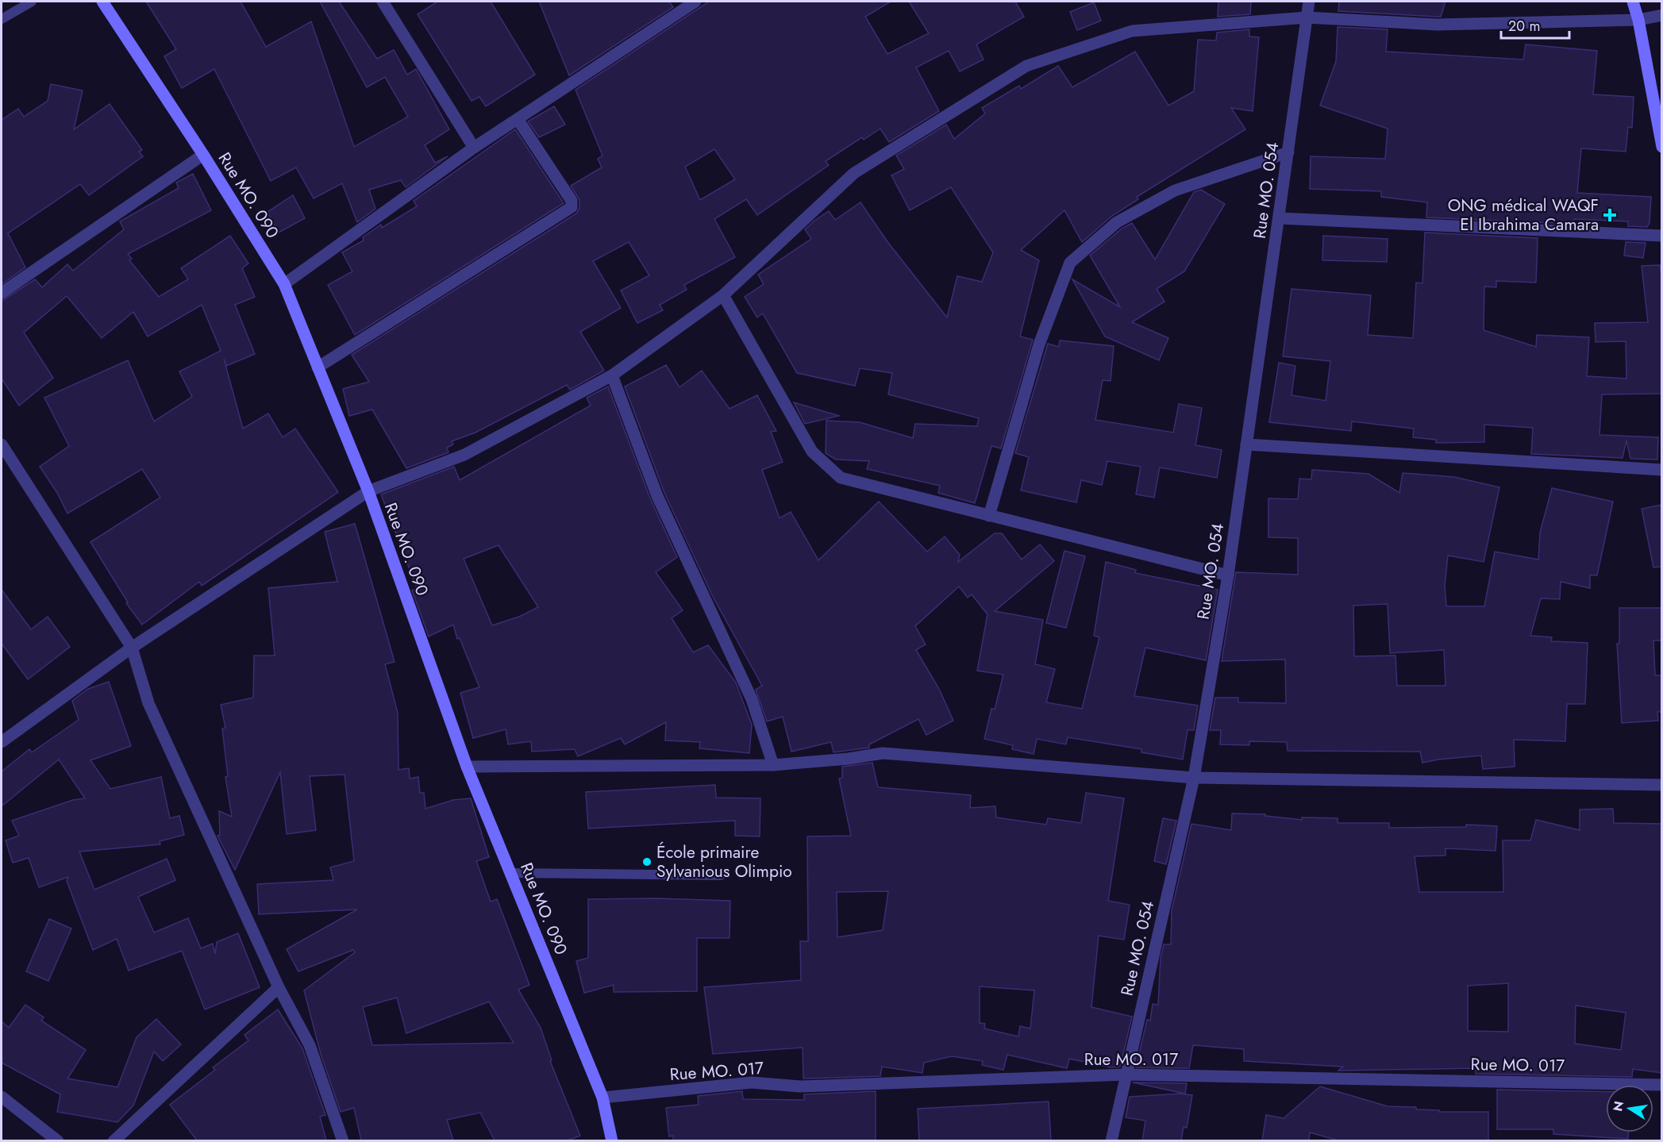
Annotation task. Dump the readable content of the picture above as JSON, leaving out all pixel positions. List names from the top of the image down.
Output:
{
  "streets": {
    "street": ["Rue MO. 054", "Rue MO. 090", "Rue MO. 017"]
  },
  "crossings": [
    ["Rue MO. 054", "Rue MO. 017"],
    ["Rue MO. 090", "Rue MO. 017"]
  ],
  "places": {
    "health": ["ONG médical WAQF El Ibrahima Camara"],
    "other": ["École primaire Sylvanious Olimpio"]
  },
  "scale_bar": "20 m",
  "north": "left"
}
